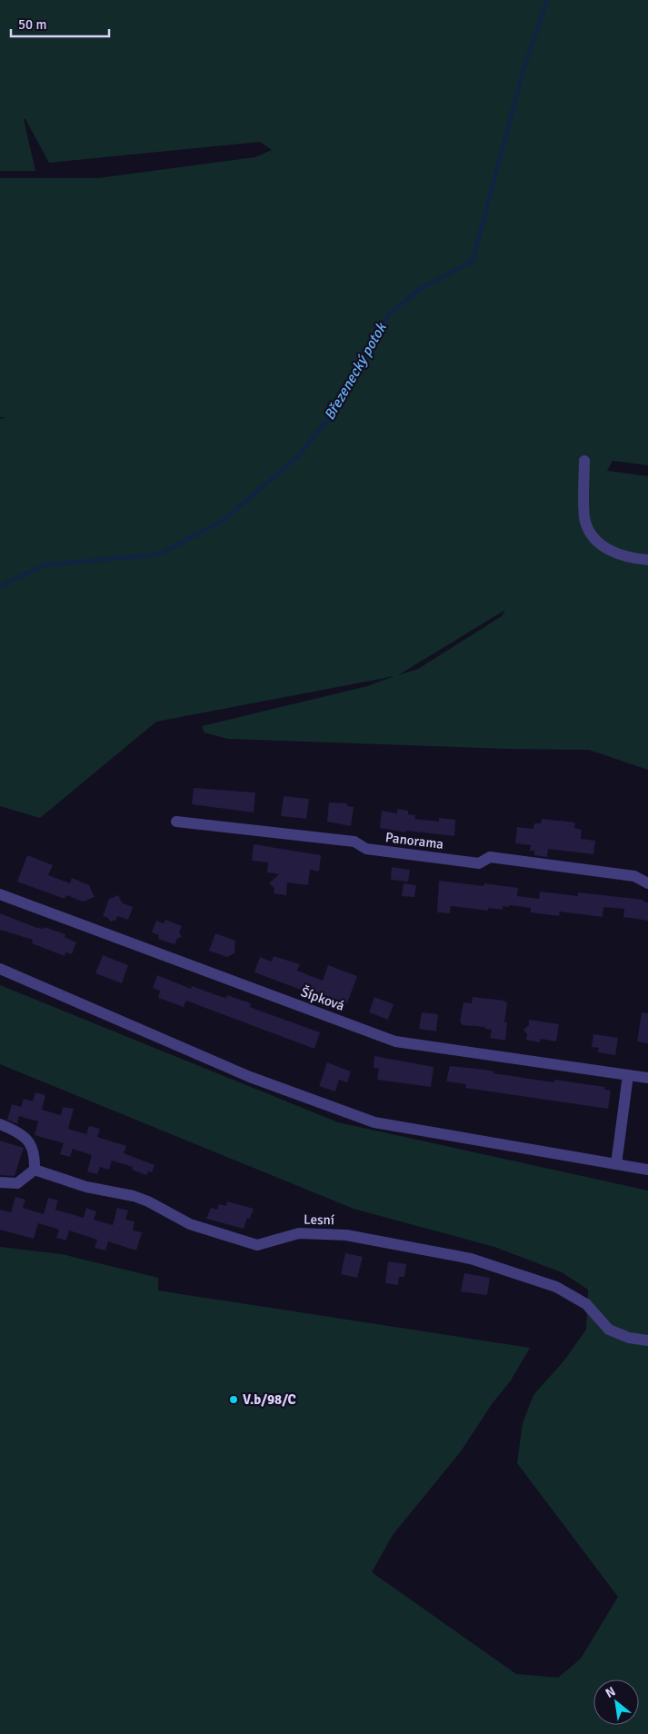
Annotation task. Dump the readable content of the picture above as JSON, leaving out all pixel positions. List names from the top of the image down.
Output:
{
  "streets": {
    "street": ["Panorama", "Šípková", "Lesní"]
  },
  "water": ["Březenecký potok"],
  "places": ["V.b/98/C"],
  "scale_bar": "50 m",
  "north": "top left"
}
